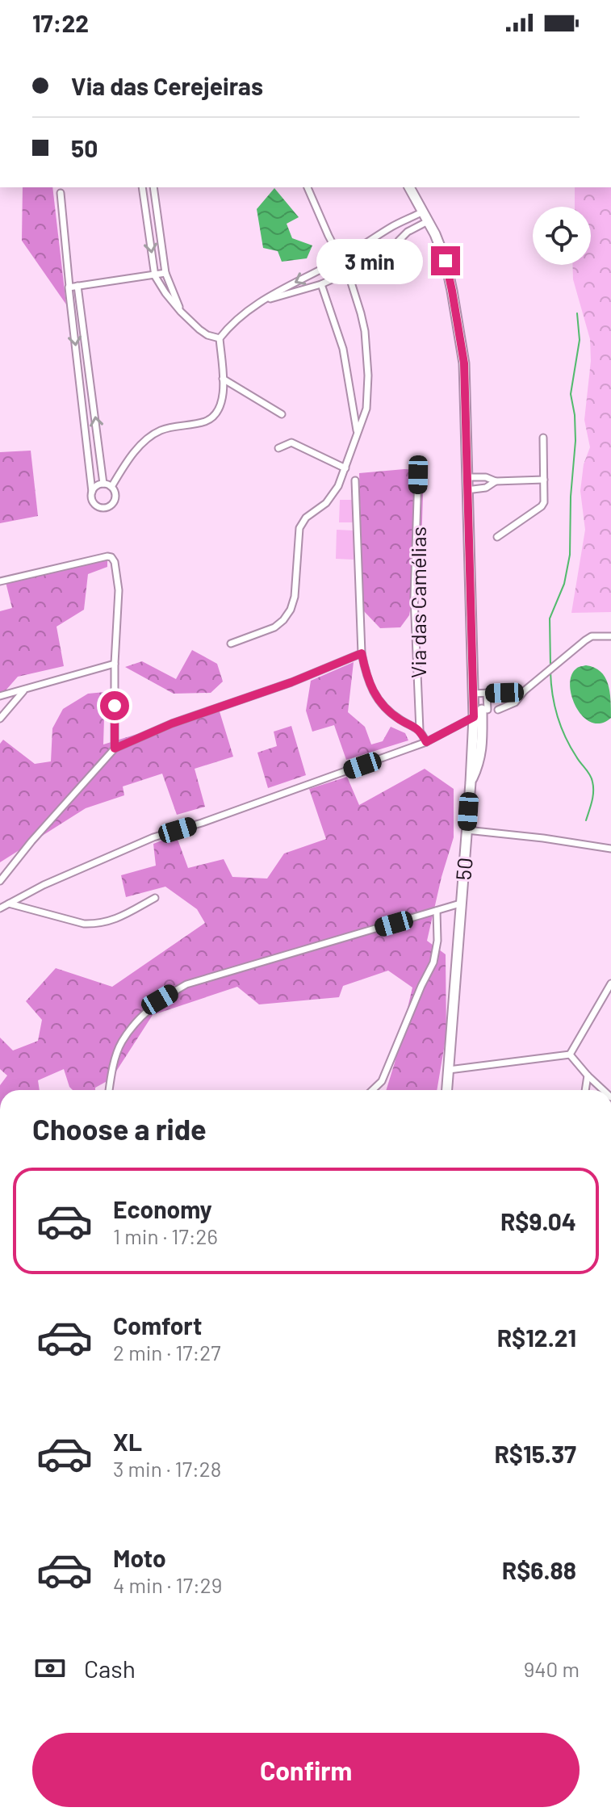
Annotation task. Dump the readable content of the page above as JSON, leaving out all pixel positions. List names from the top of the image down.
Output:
{
  "streets": {
    "main road": ["50"],
    "street": ["Via das Camélias"]
  },
  "page": {
    "status": "17:22",
    "banner": ["Via das Cerejeiras", "50"],
    "bubble": "3 min",
    "heading": "Choose a ride",
    "list": [
      {
        "name": "Economy",
        "note": "1 min · 17:26",
        "value": "R$9.04"
      },
      {
        "name": "Comfort",
        "note": "2 min · 17:27",
        "value": "R$12.21"
      },
      {
        "name": "XL",
        "note": "3 min · 17:28",
        "value": "R$15.37"
      },
      {
        "name": "Moto",
        "note": "4 min · 17:29",
        "value": "R$6.88"
      }
    ],
    "pay": ["Cash", "940 m"],
    "buttons": "Confirm"
  }
}
